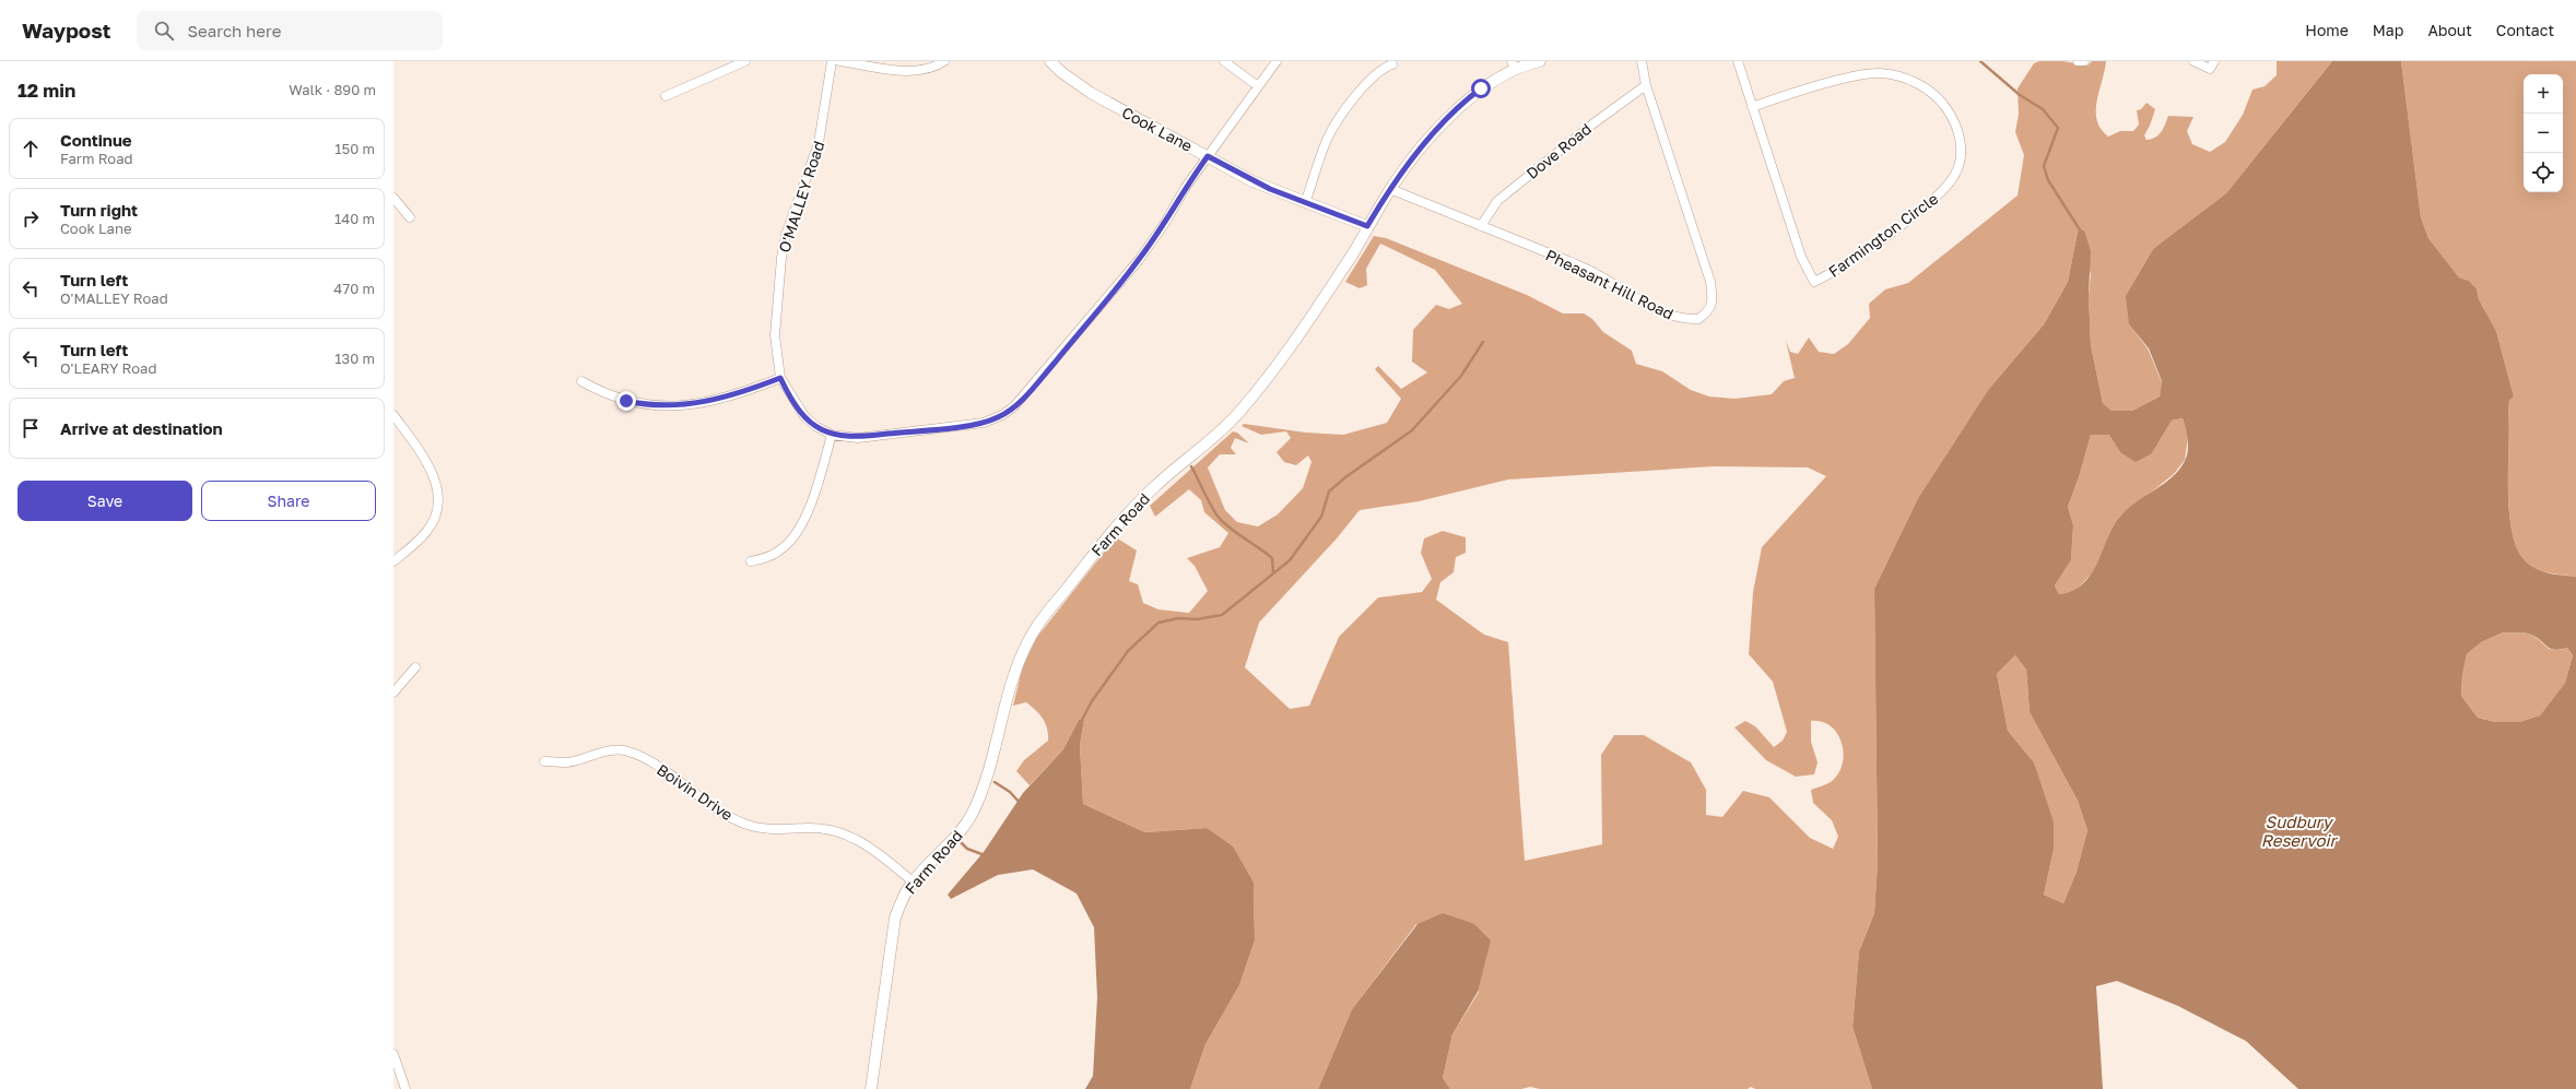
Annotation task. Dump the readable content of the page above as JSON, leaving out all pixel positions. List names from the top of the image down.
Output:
{
  "streets": {
    "street": [
      "Cook Lane",
      "Dove Road",
      "O'MALLEY Road",
      "Farmington Circle",
      "Pheasant Hill Road",
      "Farm Road",
      "Boivin Drive"
    ]
  },
  "crossings": [
    ["Cook Lane", "O'MALLEY Road"],
    ["Cook Lane", "Farm Road"],
    ["Dove Road", "Pheasant Hill Road"],
    ["Pheasant Hill Road", "Farm Road"],
    ["Farm Road", "Boivin Drive"]
  ],
  "water": ["Sudbury Reservoir"],
  "page": {
    "header": "Waypost",
    "search": "Search here",
    "nav": [
      "Home",
      "Map",
      "About",
      "Contact"
    ],
    "heading": ["12 min", "Walk · 890 m"],
    "map_buttons": ["+", "−"],
    "list": [
      ["Continue", "Farm Road", "150 m"],
      ["Turn right", "Cook Lane", "140 m"],
      ["Turn left", "O'MALLEY Road", "470 m"],
      ["Turn left", "O'LEARY Road", "130 m"],
      "Arrive at destination"
    ],
    "buttons": ["Save", "Share"]
  }
}
